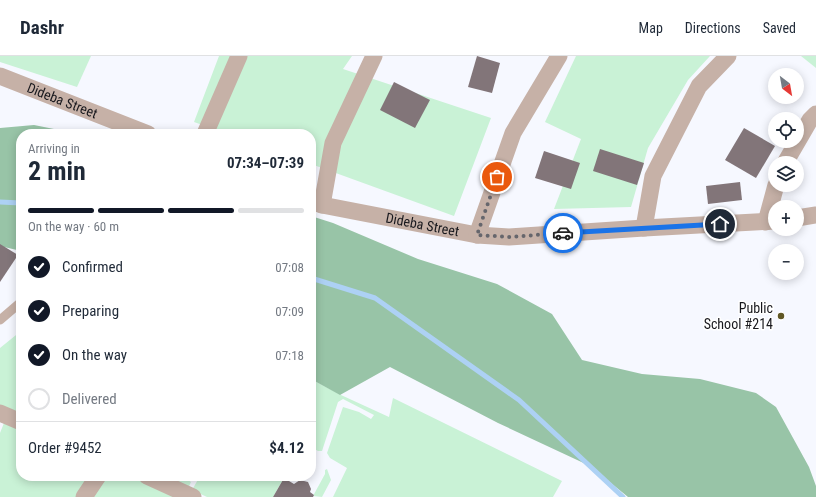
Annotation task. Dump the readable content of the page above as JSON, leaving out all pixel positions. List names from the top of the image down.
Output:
{
  "streets": {
    "street": ["Dideba Street"]
  },
  "places": ["Public School #214"],
  "north": "bottom right",
  "page": {
    "header": "Dashr",
    "nav": ["Map", "Directions", "Saved"],
    "map_buttons": ["+", "−"],
    "heading": ["2 min", "Arriving in", "07:34–07:39"],
    "panel": ["Order #9452", "$4.12"],
    "bar": "On the way · 60 m",
    "list": [
      ["Confirmed", "07:08"],
      ["Preparing", "07:09"],
      ["On the way", "07:18"],
      "Delivered"
    ]
  }
}
